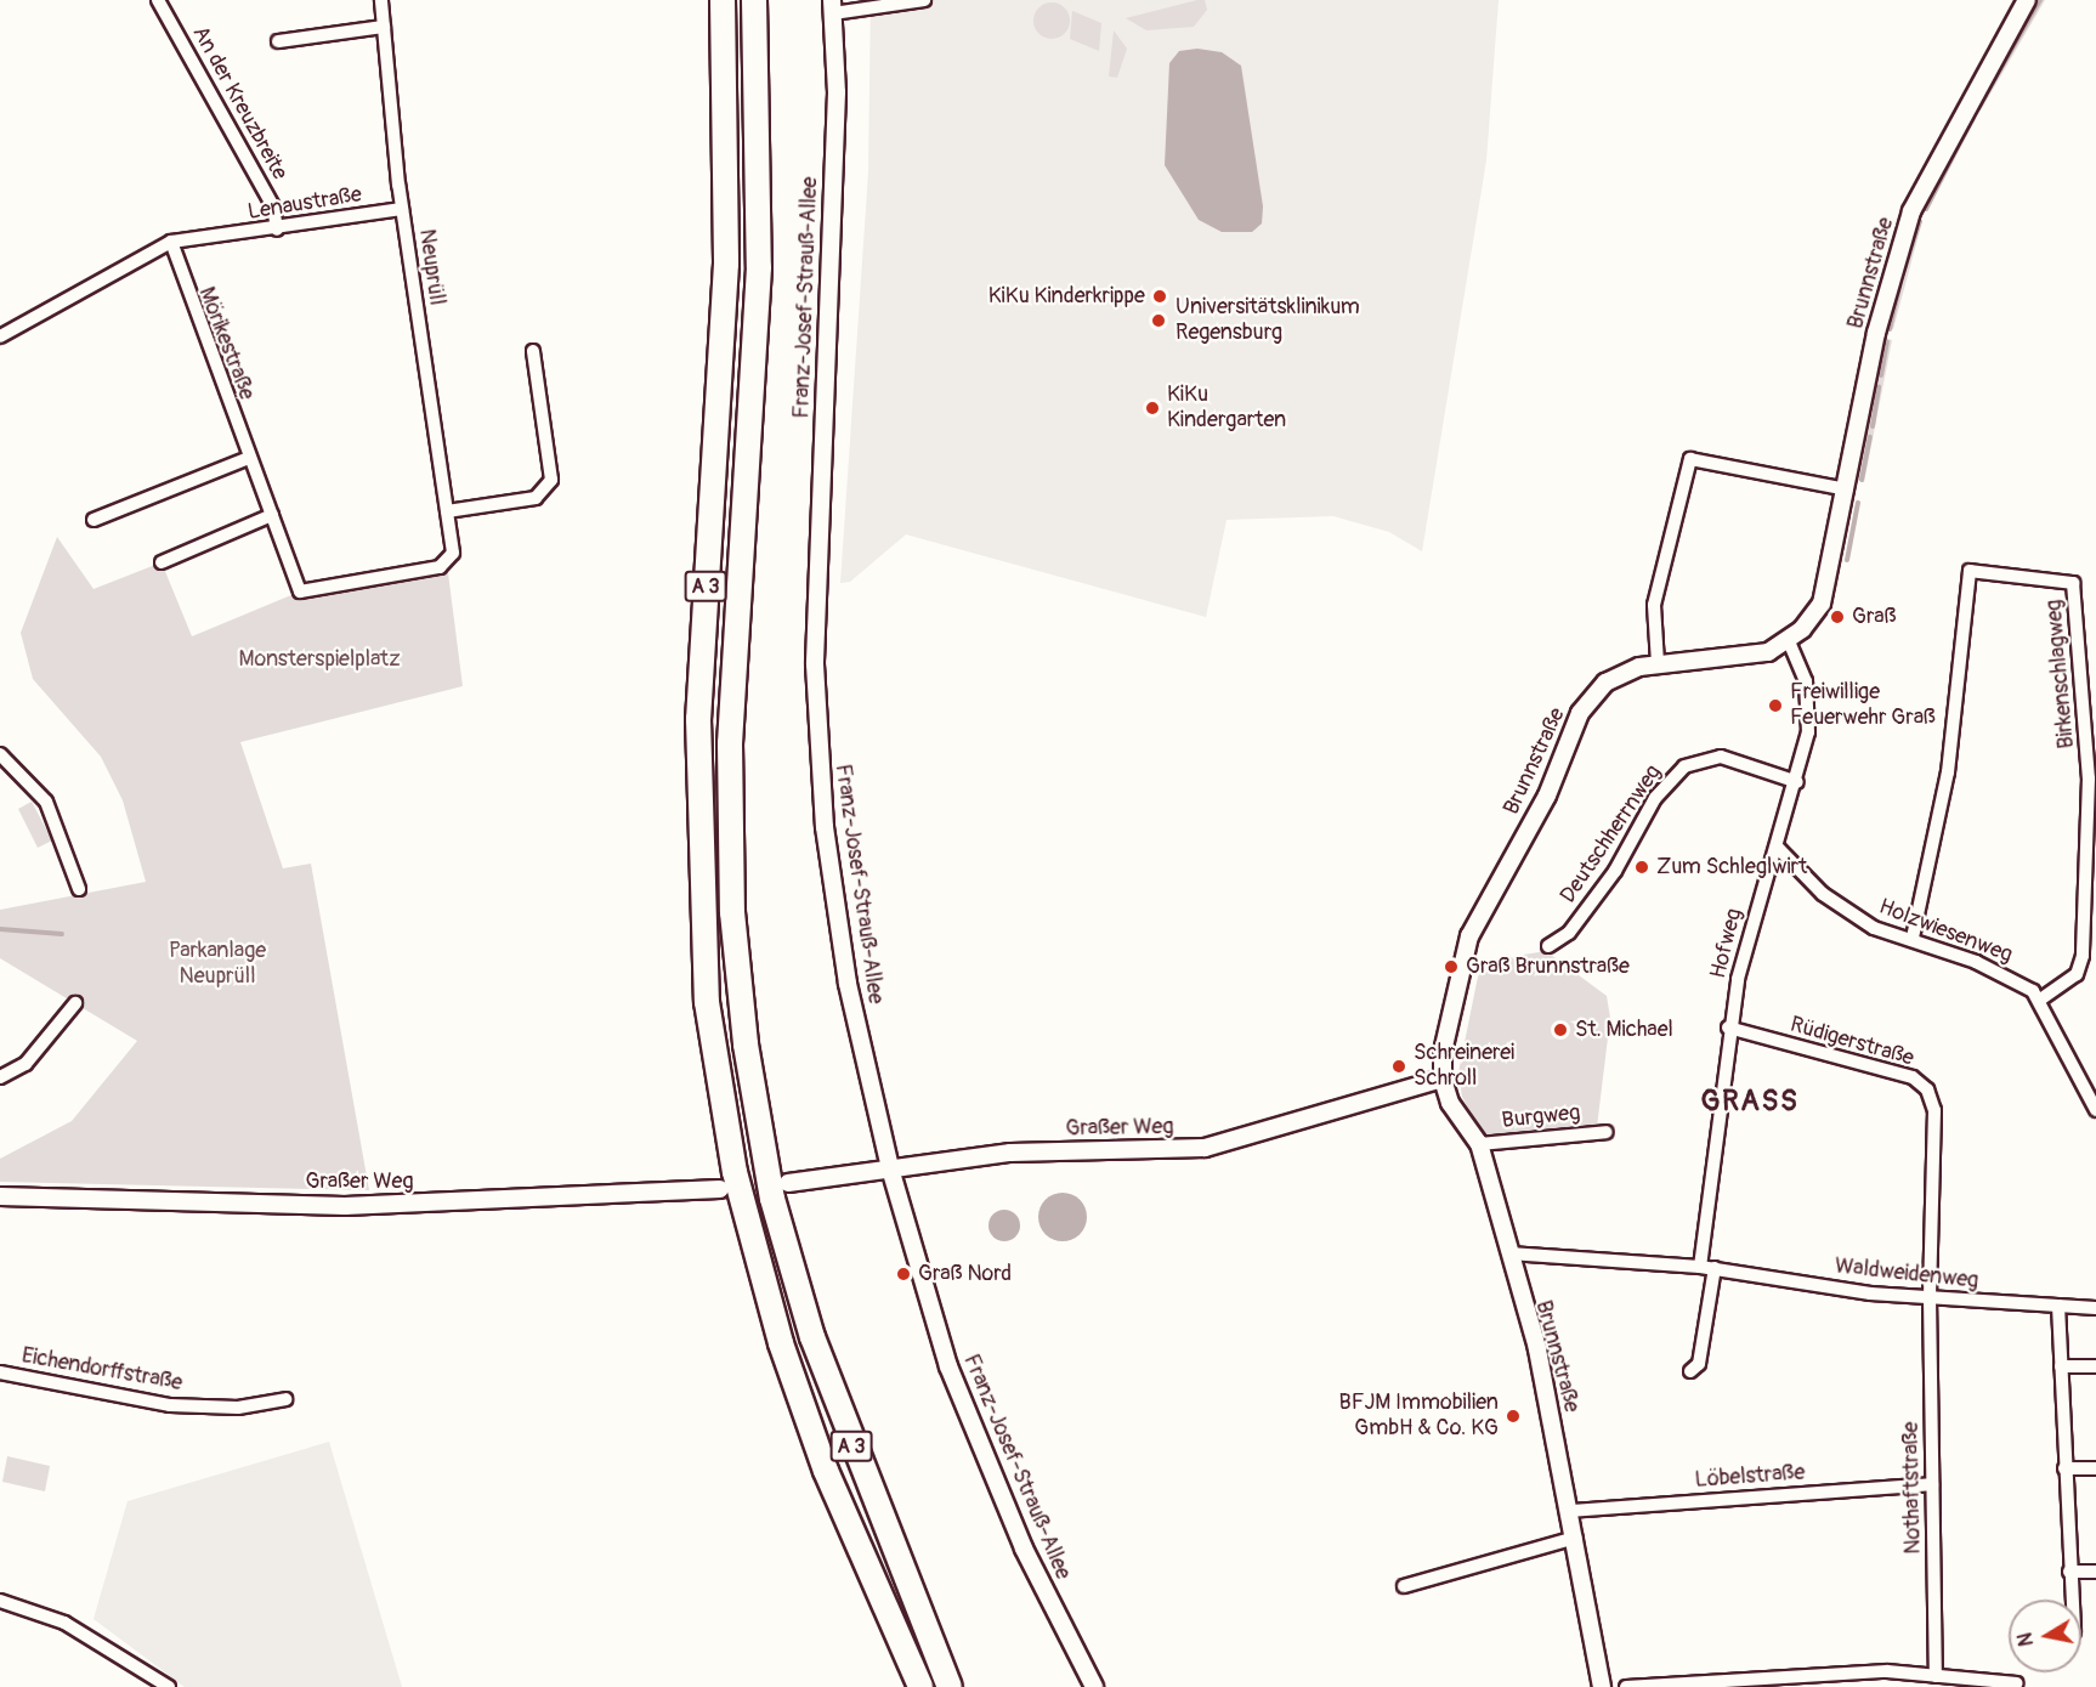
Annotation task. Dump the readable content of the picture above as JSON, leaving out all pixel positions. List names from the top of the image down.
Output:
{
  "streets": {
    "highway": ["A 3"],
    "street": [
      "An der Kreuzbreite",
      "Lenaustraße",
      "Neuprüll",
      "Brunnstraße",
      "Franz-Josef-Strauß-Allee",
      "Mörikestraße",
      "Birkenschlagweg",
      "Deutschherrnweg",
      "Holzwiesenweg",
      "Hofweg",
      "Rüdigerstraße",
      "Burgweg",
      "Graßer Weg",
      "Waldweidenweg",
      "Eichendorffstraße",
      "Löbelstraße",
      "Nothaftstraße"
    ]
  },
  "crossings": [
    ["An der Kreuzbreite", "Lenaustraße"],
    ["Lenaustraße", "Neuprüll"],
    ["Lenaustraße", "Mörikestraße"],
    ["Neuprüll", "Mörikestraße"],
    ["Brunnstraße", "Hofweg"],
    ["Brunnstraße", "Burgweg"],
    ["Brunnstraße", "Graßer Weg"],
    ["Brunnstraße", "Waldweidenweg"],
    ["Brunnstraße", "Löbelstraße"],
    ["Franz-Josef-Strauß-Allee", "Graßer Weg"],
    ["Birkenschlagweg", "Holzwiesenweg"],
    ["Deutschherrnweg", "Hofweg"],
    ["Holzwiesenweg", "Hofweg"],
    ["Hofweg", "Rüdigerstraße"],
    ["Hofweg", "Waldweidenweg"],
    ["Rüdigerstraße", "Waldweidenweg"],
    ["Rüdigerstraße", "Nothaftstraße"],
    ["Waldweidenweg", "Nothaftstraße"],
    ["Löbelstraße", "Nothaftstraße"]
  ],
  "districts": ["GRASS"],
  "parks": ["Monsterspielplatz", "Parkanlage Neuprüll"],
  "places": [
    "KiKu Kinderkrippe",
    "Universitätsklinikum Regensburg",
    "KiKu Kindergarten",
    "Graß",
    "Freiwillige Feuerwehr Graß",
    "Zum Schleglwirt",
    "Graß Brunnstraße",
    "St. Michael",
    "Schreinerei Schroll",
    "Graß Nord",
    "BFJM Immobilien GmbH & Co. KG"
  ],
  "north": "left"
}
